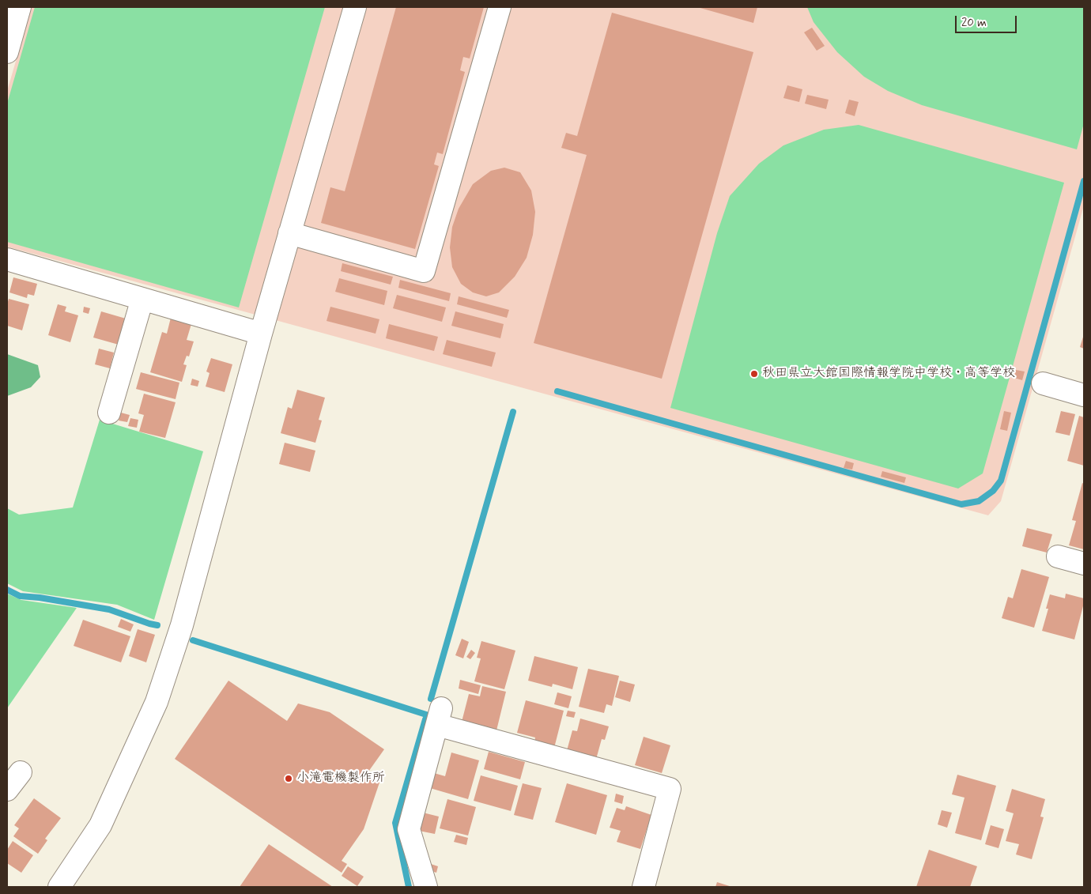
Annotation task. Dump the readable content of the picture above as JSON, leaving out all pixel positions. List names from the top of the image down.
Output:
{
  "places": ["秋田県立大館国際情報学院中学校・高等学校", "小滝電機製作所"],
  "scale_bar": "20 m"
}
